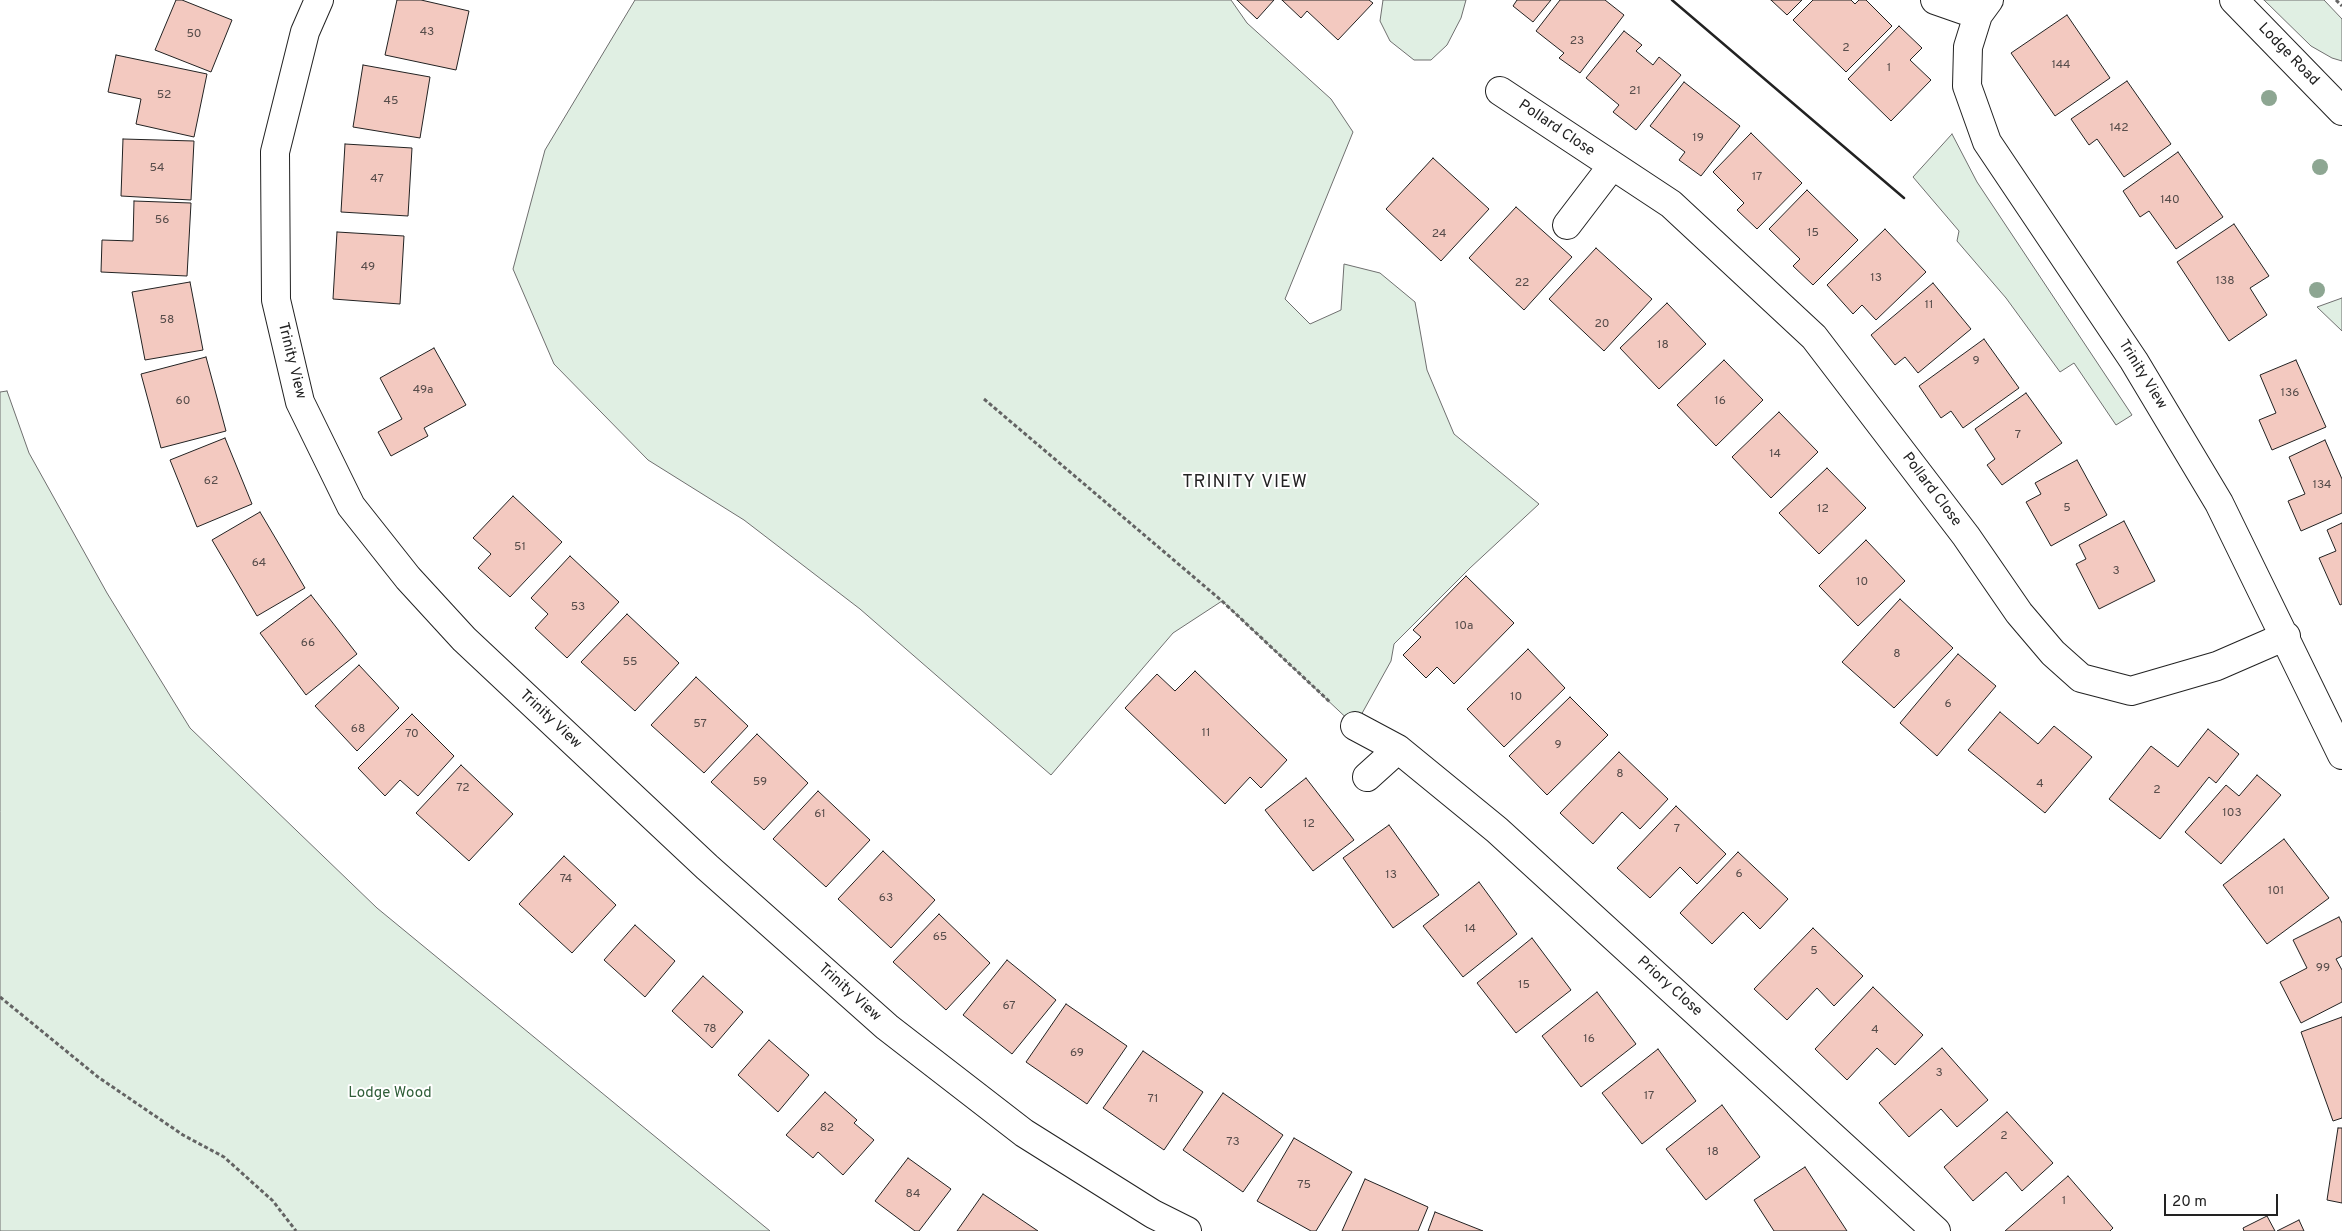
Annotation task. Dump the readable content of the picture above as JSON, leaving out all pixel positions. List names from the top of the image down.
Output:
{
  "streets": {
    "street": [
      "Lodge Road",
      "Pollard Close",
      "Trinity View",
      "Priory Close"
    ]
  },
  "crossings": [
    ["Pollard Close", "Trinity View"]
  ],
  "districts": ["TRINITY VIEW"],
  "parks": ["Lodge Wood"],
  "house_numbers": [
    "43",
    "50",
    "23",
    "2",
    "144",
    "1",
    "21",
    "52",
    "45",
    "142",
    "19",
    "54",
    "17",
    "47",
    "140",
    "56",
    "15",
    "24",
    "49",
    "13",
    "138",
    "22",
    "11",
    "58",
    "20",
    "18",
    "9",
    "49a",
    "136",
    "60",
    "16",
    "7",
    "14",
    "62",
    "134",
    "5",
    "12",
    "51",
    "64",
    "3",
    "10",
    "53",
    "10a",
    "66",
    "8",
    "55",
    "10",
    "6",
    "57",
    "68",
    "11",
    "70",
    "9",
    "8",
    "59",
    "4",
    "72",
    "2",
    "103",
    "61",
    "12",
    "7",
    "6",
    "13",
    "74",
    "101",
    "63",
    "14",
    "65",
    "5",
    "99",
    "15",
    "67",
    "78",
    "4",
    "16",
    "69",
    "3",
    "17",
    "71",
    "82",
    "2",
    "73",
    "18",
    "75",
    "84",
    "1"
  ],
  "scale_bar": "20 m"
}
